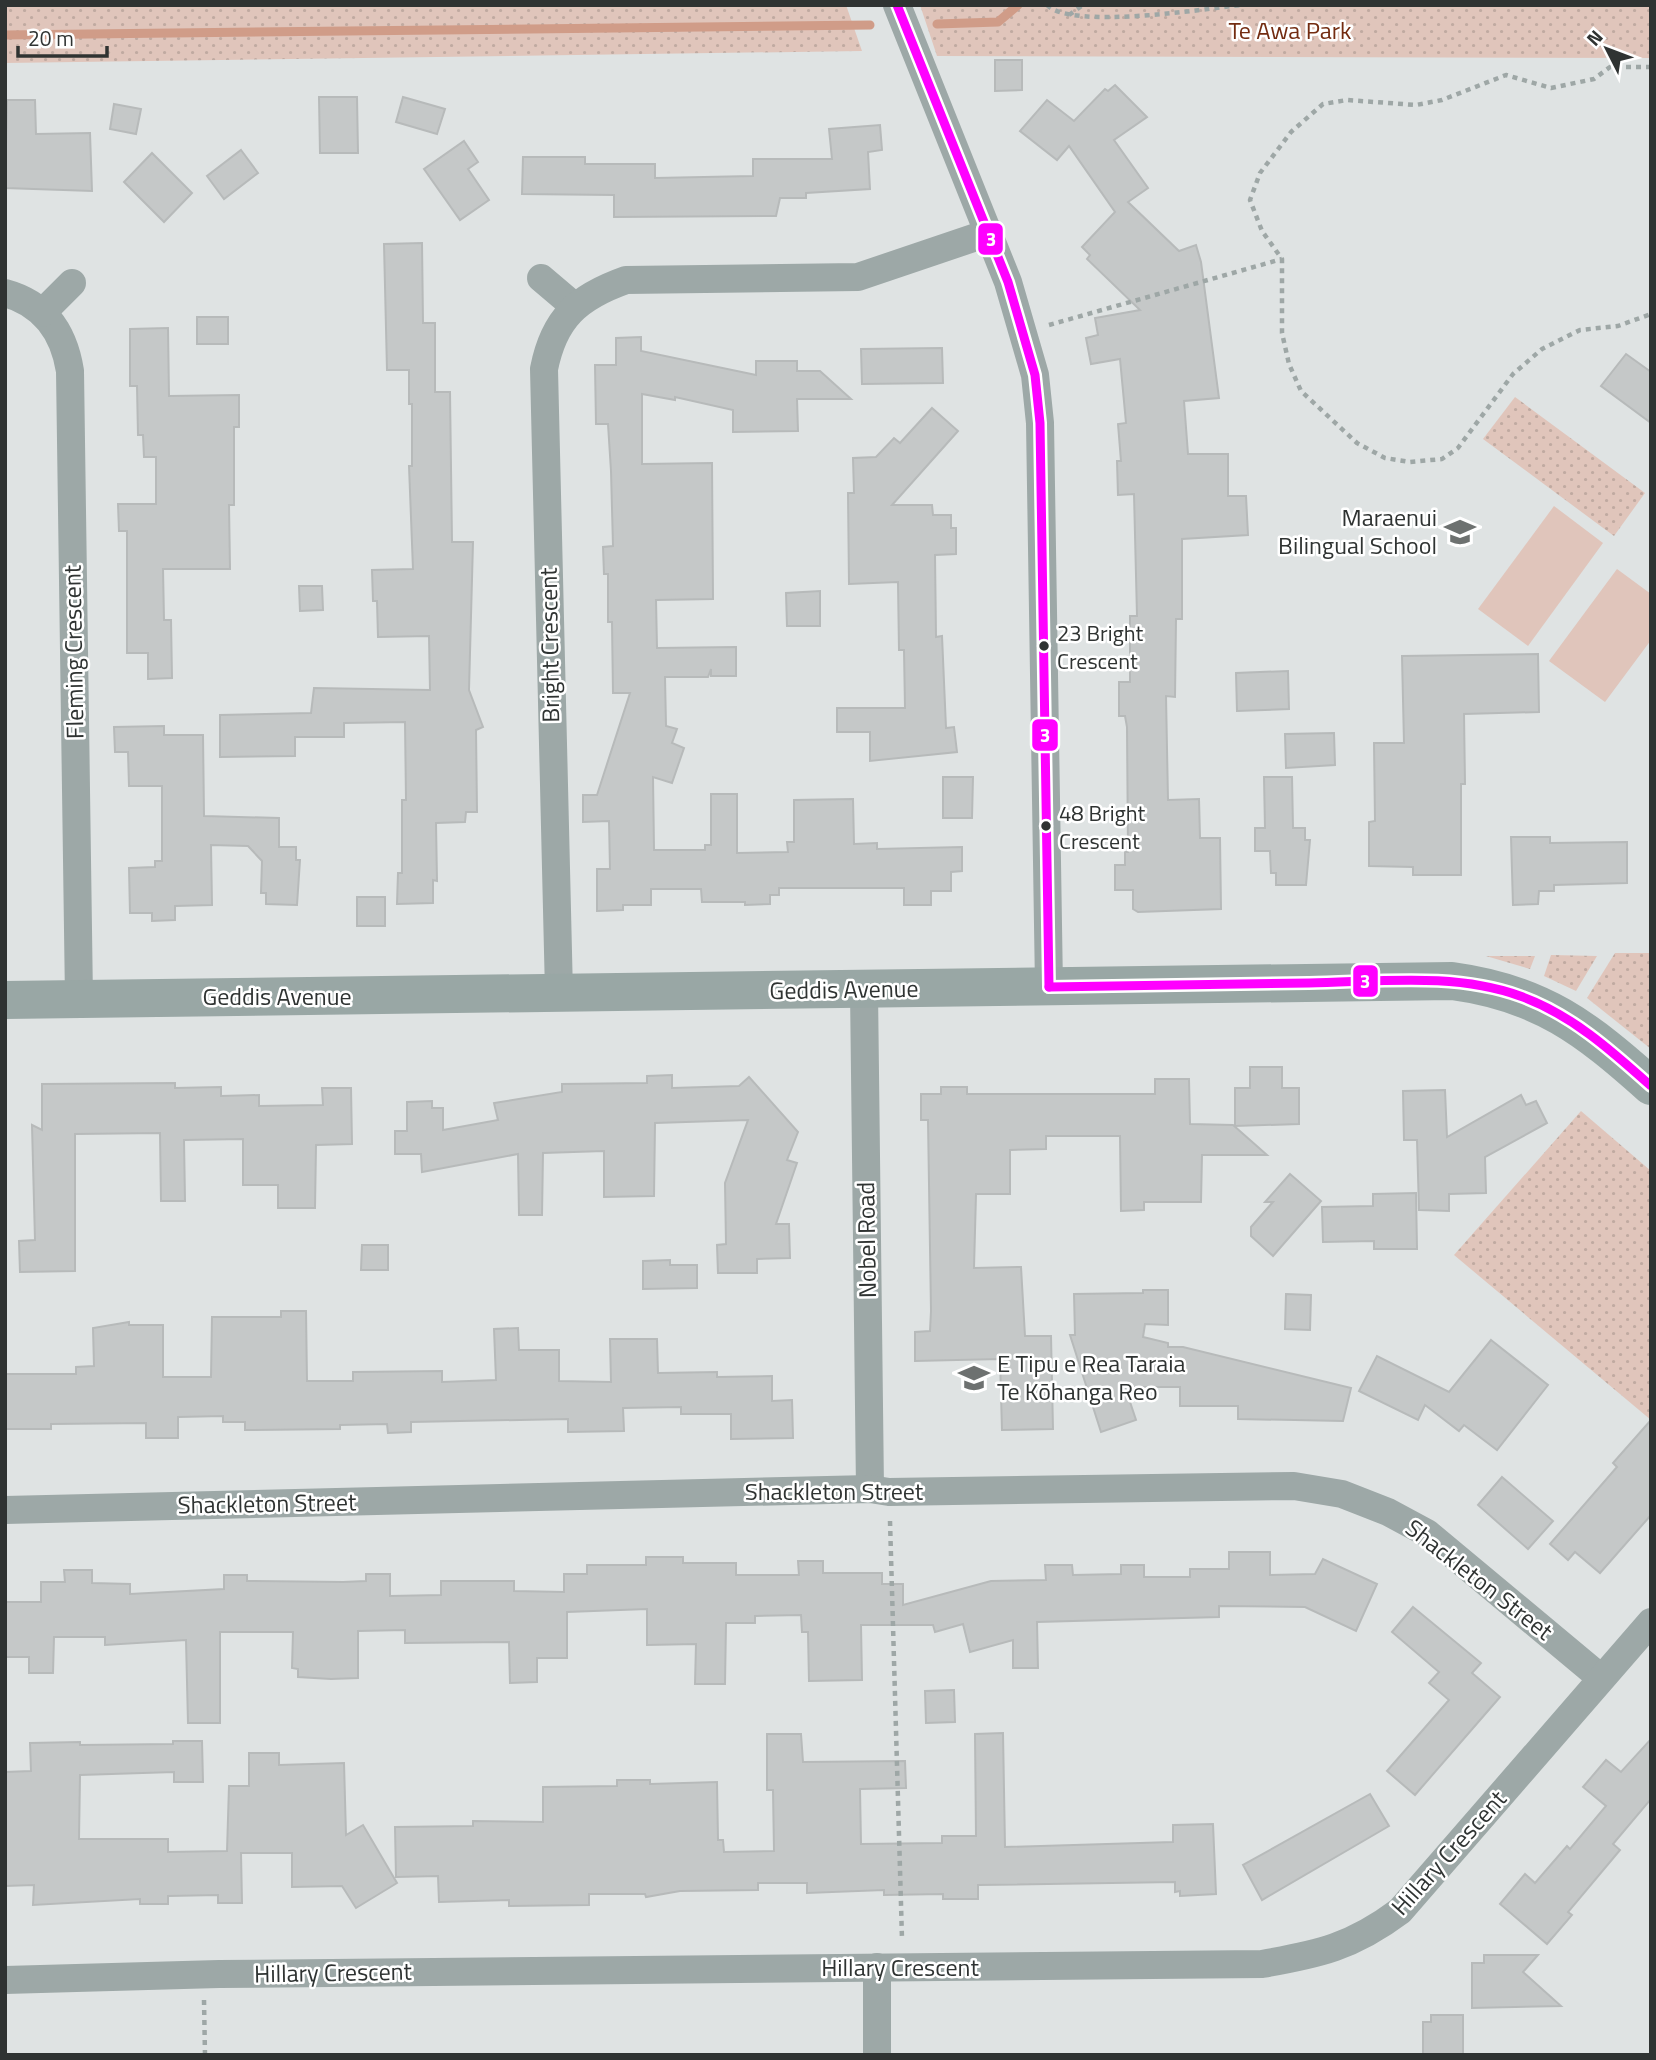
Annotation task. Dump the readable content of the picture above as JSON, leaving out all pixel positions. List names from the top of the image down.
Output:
{
  "streets": {
    "street": [
      "Bright Crescent",
      "Fleming Crescent",
      "Geddis Avenue",
      "Nobel Road",
      "Shackleton Street",
      "Hillary Crescent"
    ]
  },
  "crossings": [
    ["Bright Crescent", "Geddis Avenue"],
    ["Fleming Crescent", "Geddis Avenue"],
    ["Geddis Avenue", "Nobel Road"],
    ["Nobel Road", "Shackleton Street"],
    ["Shackleton Street", "Hillary Crescent"]
  ],
  "parks": ["Te Awa Park"],
  "places": {
    "school or university": ["Maraenui Bilingual School", "E Tipu e Rea Taraia Te Kōhanga Reo"],
    "other": ["23 Bright Crescent", "48 Bright Crescent"]
  },
  "lines": ["transit line 3"],
  "scale_bar": "20 m",
  "north": "top left"
}
